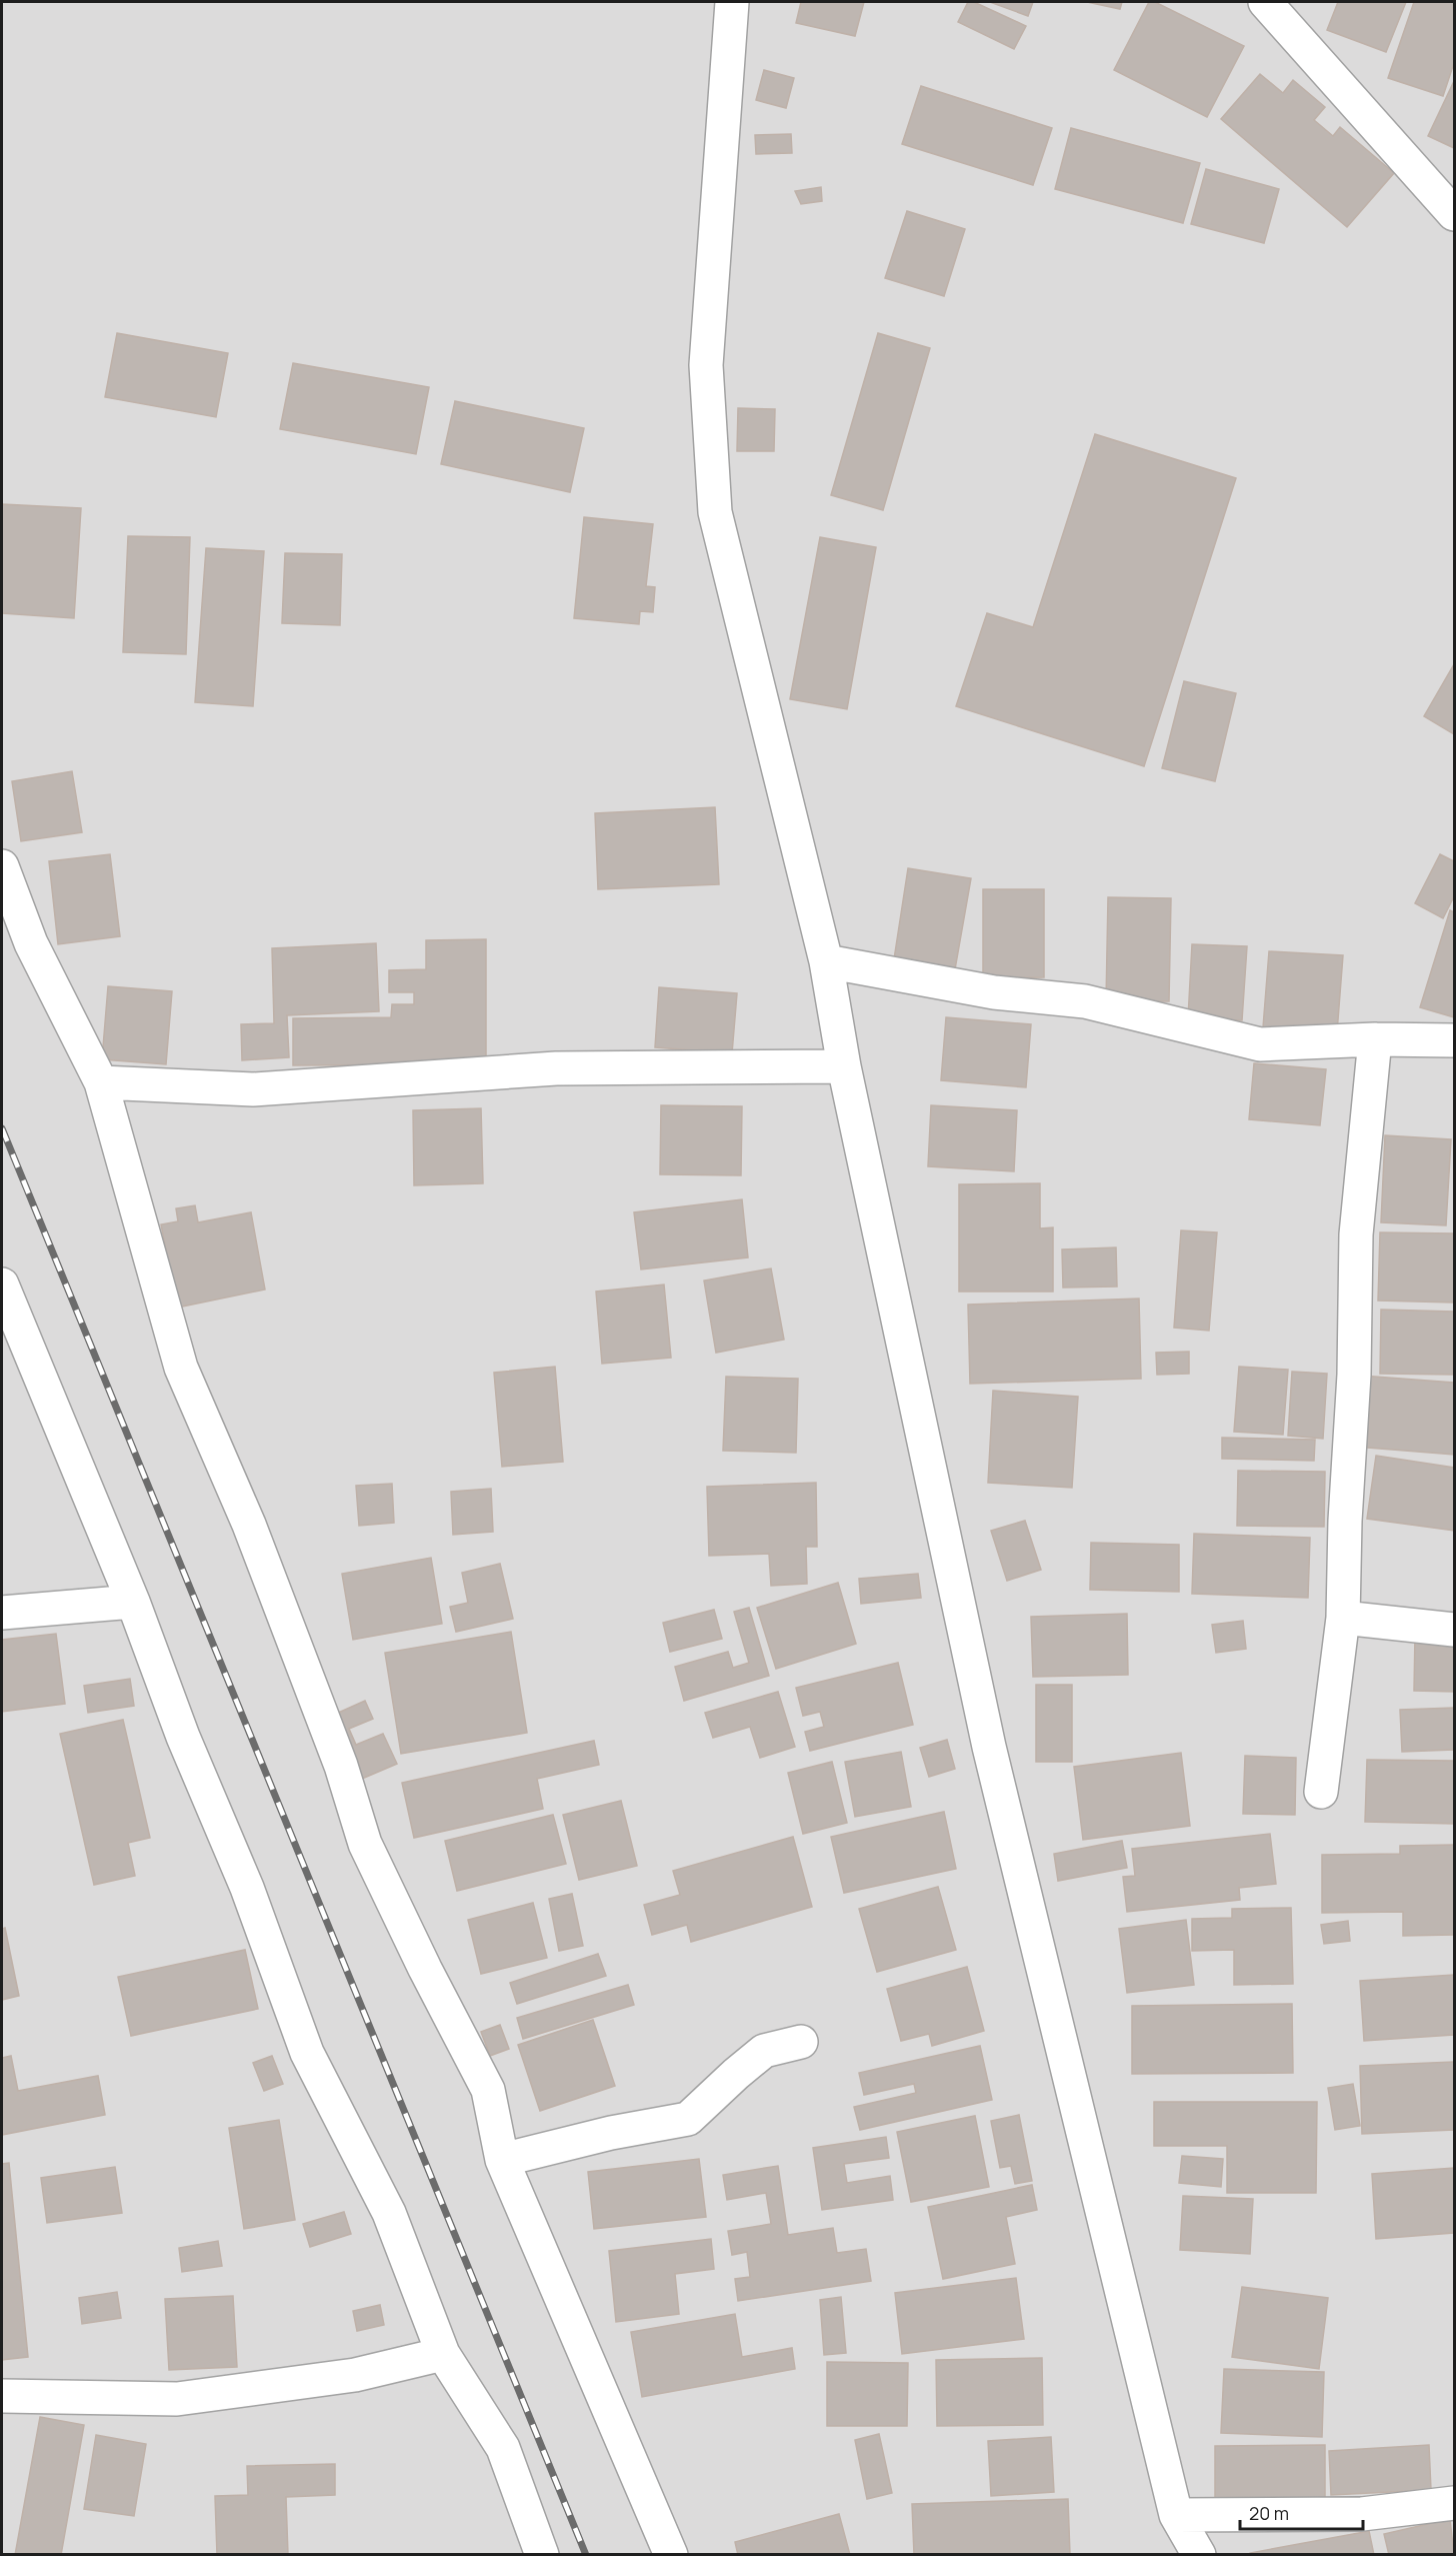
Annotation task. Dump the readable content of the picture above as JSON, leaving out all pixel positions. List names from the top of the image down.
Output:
{
  "scale_bar": "20 m"
}
